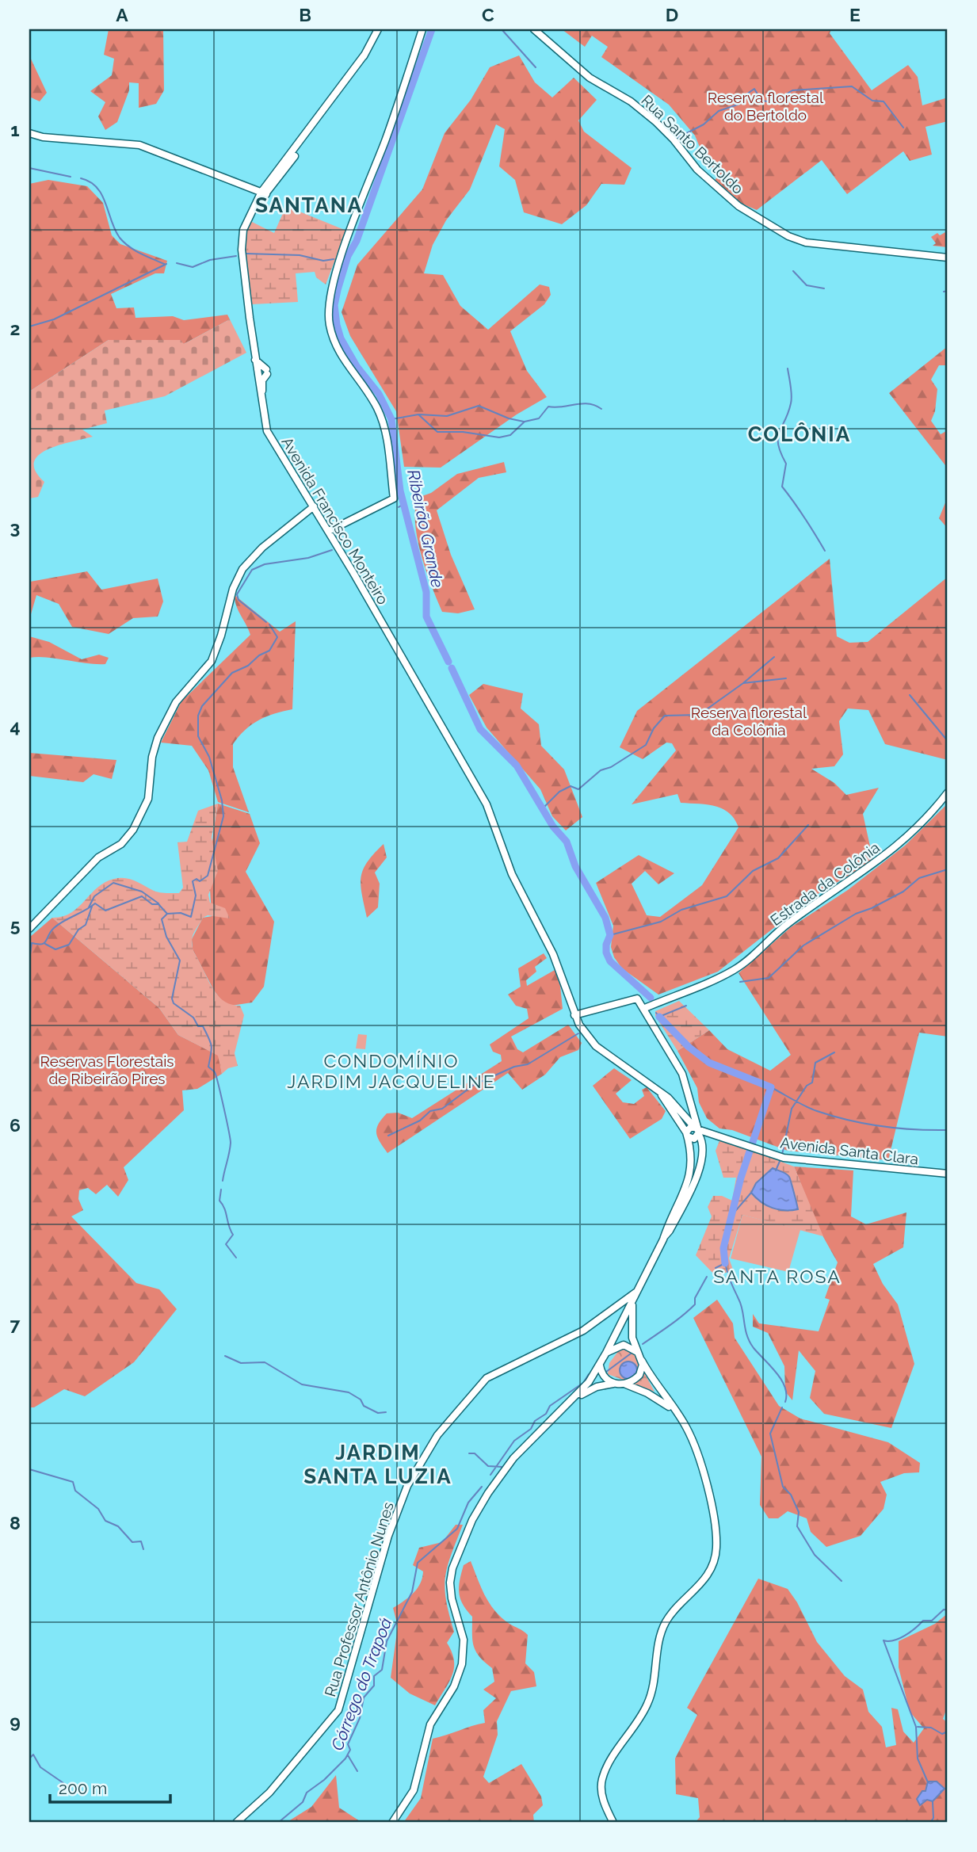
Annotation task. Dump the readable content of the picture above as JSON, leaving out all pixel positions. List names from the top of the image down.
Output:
{
  "streets": {
    "street": [
      "Rua Santo Bertoldo",
      "Avenida Francisco Monteiro",
      "Estrada da Colônia",
      "Avenida Santa Clara",
      "Rua Professor Antônio Nunes"
    ]
  },
  "crossings": [
    ["Avenida Francisco Monteiro", "Avenida Santa Clara"]
  ],
  "districts": [
    "SANTANA",
    "COLÔNIA",
    "CONDOMÍNIO JARDIM JACQUELINE",
    "SANTA ROSA",
    "JARDIM SANTA LUZIA"
  ],
  "water": ["Ribeirão Grande", "Córrego do Trapoá"],
  "parks": ["Reserva florestal do Bertoldo", "Reserva florestal da Colônia", "Reservas Florestais de Ribeirão Pires"],
  "scale_bar": "200 m",
  "grid": {
    "columns": [
      "A",
      "B",
      "C",
      "D",
      "E"
    ],
    "rows": [
      "1",
      "2",
      "3",
      "4",
      "5",
      "6",
      "7",
      "8",
      "9"
    ]
  }
}
